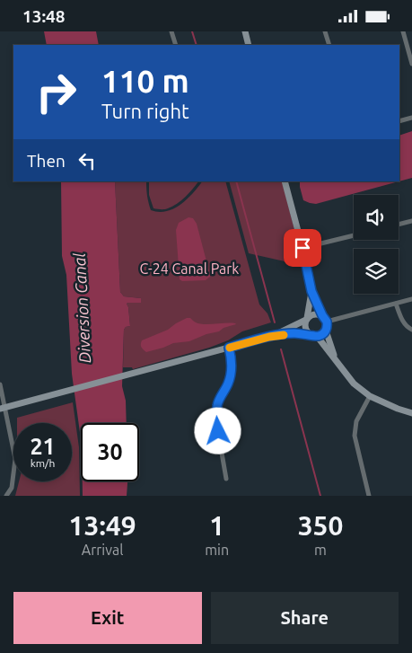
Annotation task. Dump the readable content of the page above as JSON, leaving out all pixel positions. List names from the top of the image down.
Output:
{
  "water": ["Diversion Canal"],
  "parks": ["C-24 Canal Park"],
  "page": {
    "status": "13:48",
    "turn": ["110 m", "Turn right"],
    "then": "Then",
    "speed": "21 km/h",
    "limit": "30",
    "eta": [
      "13:49",
      "Arrival",
      "1",
      "min",
      "350",
      "m"
    ],
    "buttons": ["Exit", "Share"]
  }
}
